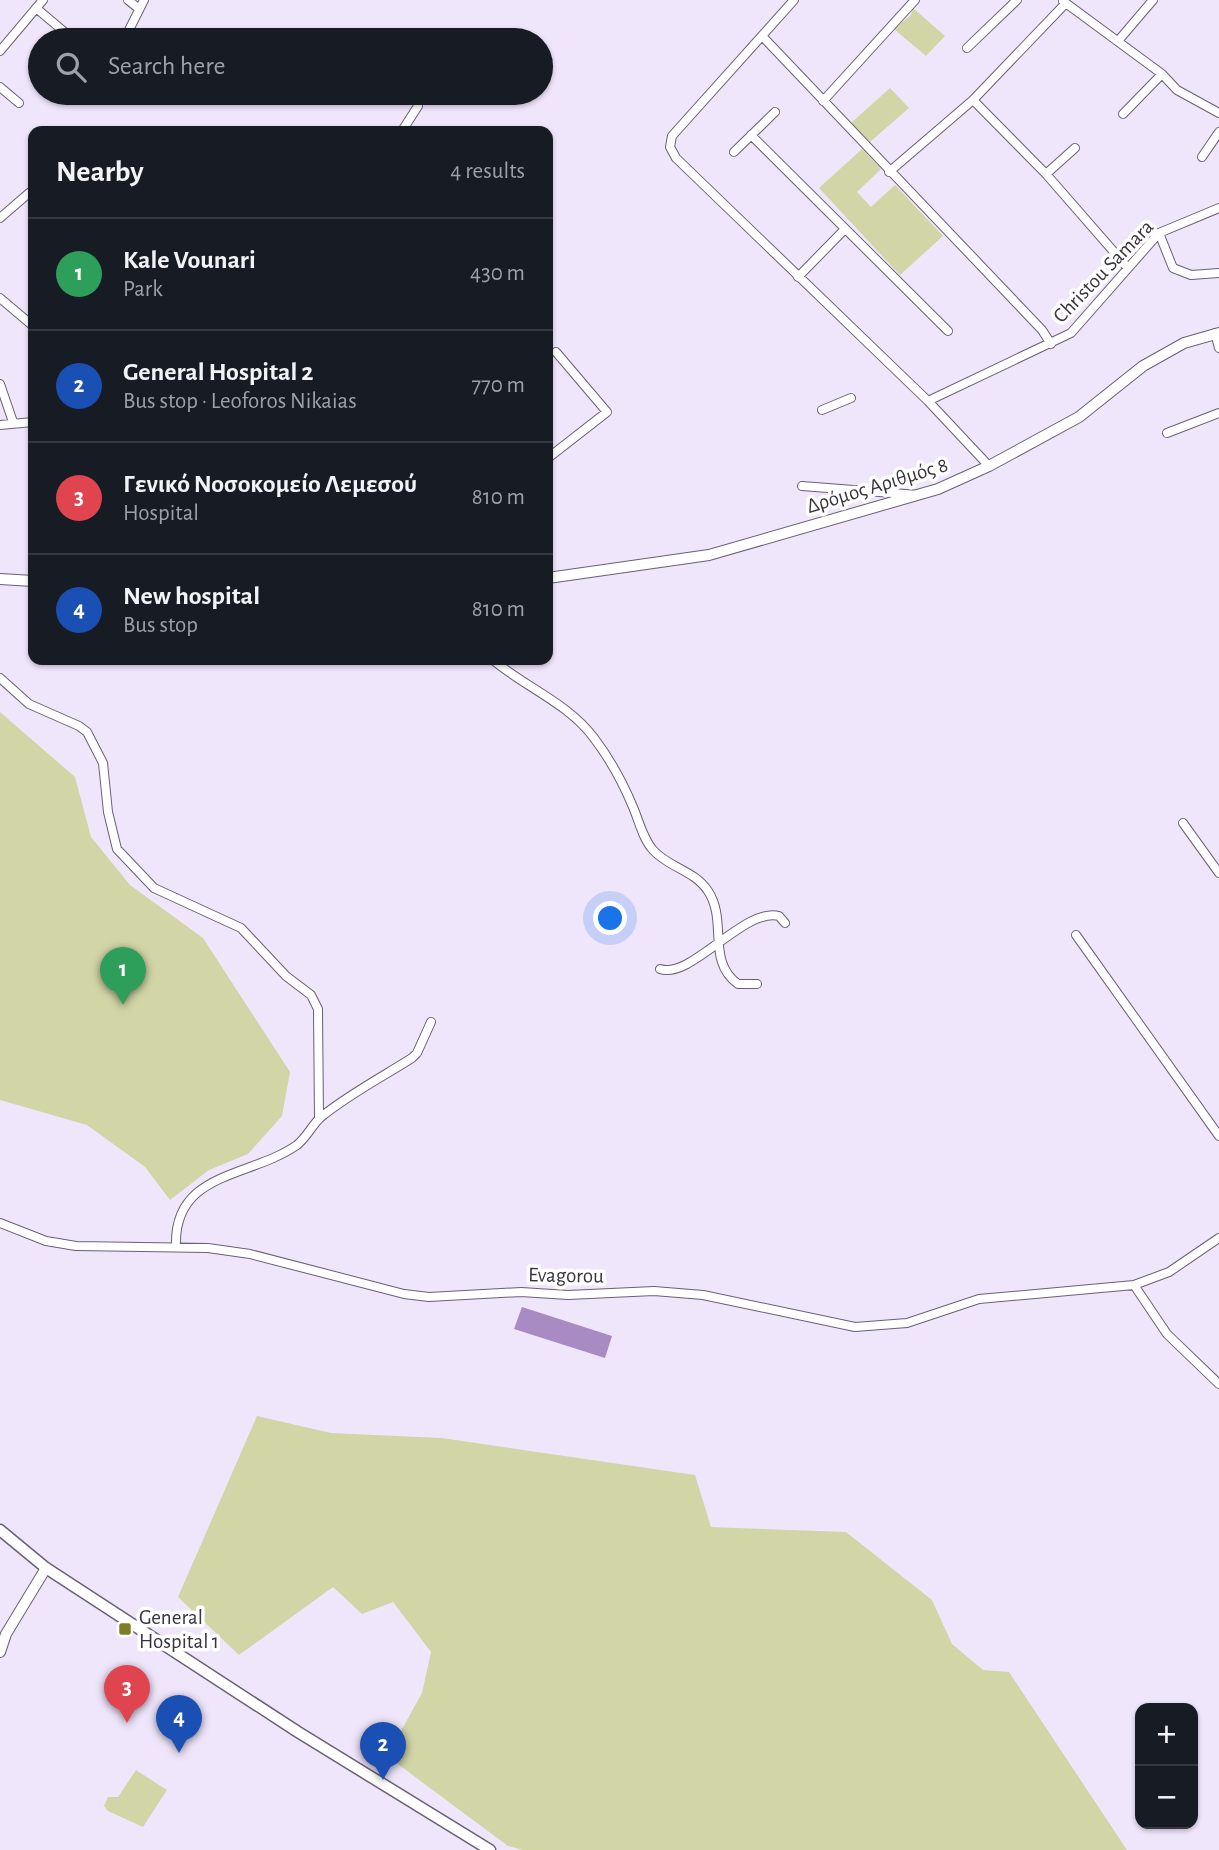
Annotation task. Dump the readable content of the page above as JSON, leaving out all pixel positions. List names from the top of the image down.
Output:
{
  "streets": {
    "street": ["Christou Samara", "Δρόμος Αριθμός 8", "Evagorou"]
  },
  "places": {
    "transit": ["General Hospital 1"]
  },
  "page": {
    "search": "Search here",
    "heading": ["Nearby", "4 results"],
    "list": [
      {
        "mark": "1",
        "name": "Kale Vounari",
        "note": "Park",
        "value": "430 m"
      },
      {
        "mark": "2",
        "name": "General Hospital 2",
        "note": "Bus stop · Leoforos Nikaias",
        "value": "770 m"
      },
      {
        "mark": "3",
        "name": "Γενικό Νοσοκομείο Λεμεσού",
        "note": "Hospital",
        "value": "810 m"
      },
      {
        "mark": "4",
        "name": "New hospital",
        "note": "Bus stop",
        "value": "810 m"
      }
    ],
    "pins": [
      "1",
      "3",
      "4",
      "2"
    ],
    "map_buttons": ["+", "−"]
  }
}
